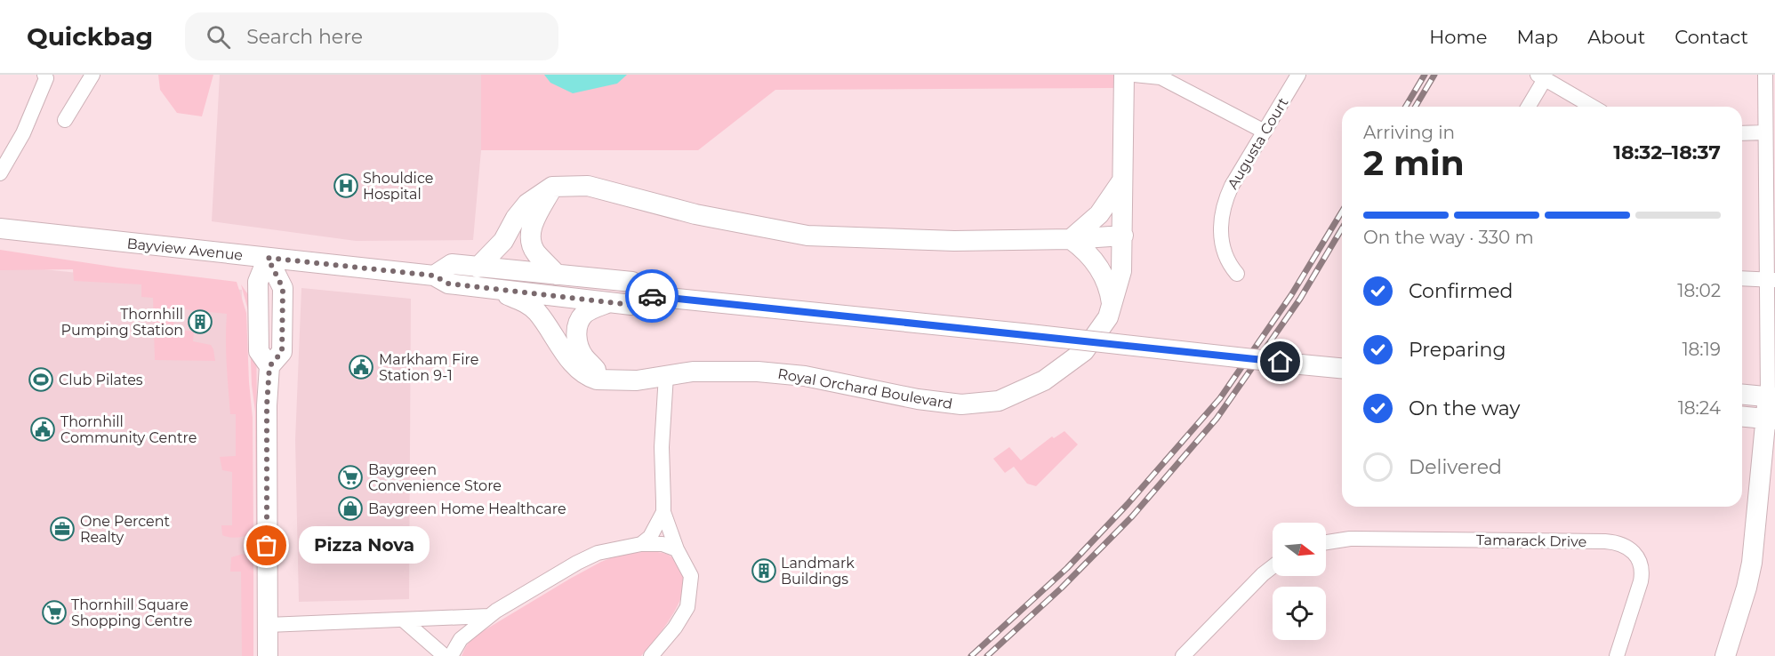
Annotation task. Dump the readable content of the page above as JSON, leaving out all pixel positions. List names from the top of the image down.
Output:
{
  "streets": {
    "street": [
      "Augusta Court",
      "Bayview Avenue",
      "Royal Orchard Boulevard",
      "Tamarack Drive"
    ]
  },
  "places": {
    "hospital": ["Shouldice Hospital"],
    "building": ["Thornhill Pumping Station", "Landmark Buildings"],
    "public building": ["Markham Fire Station 9-1", "Thornhill Community Centre"],
    "sports": ["Club Pilates"],
    "supermarket": ["Baygreen Convenience Store", "Thornhill Square Shopping Centre"],
    "shop": ["Baygreen Home Healthcare"],
    "office": ["One Percent Realty"],
    "other": ["Pizza Nova"]
  },
  "north": "right",
  "page": {
    "header": "Quickbag",
    "search": "Search here",
    "nav": [
      "Home",
      "Map",
      "About",
      "Contact"
    ],
    "heading": ["2 min", "Arriving in", "18:32–18:37"],
    "bar": "On the way · 330 m",
    "list": [
      ["Confirmed", "18:02"],
      ["Preparing", "18:19"],
      ["On the way", "18:24"],
      "Delivered"
    ],
    "bubble": "Pizza Nova"
  }
}
